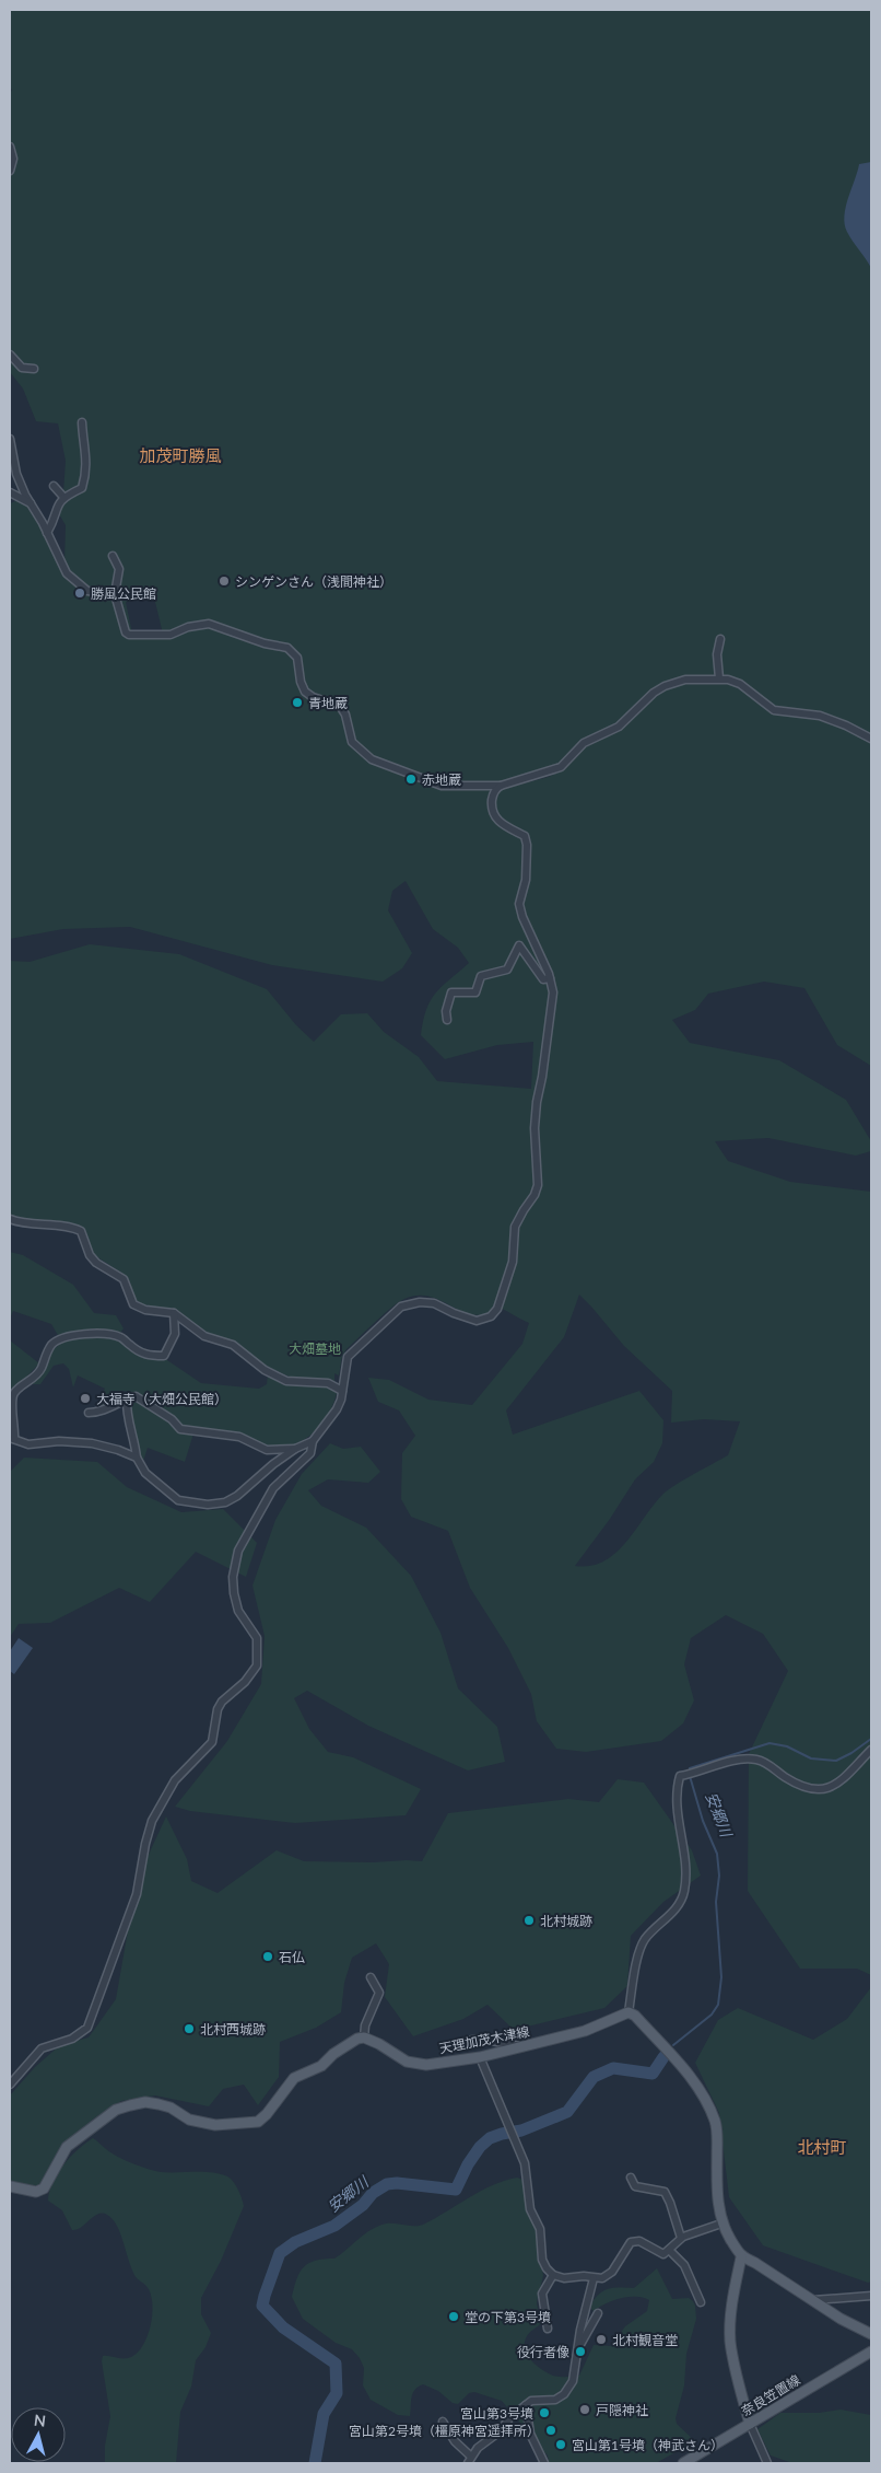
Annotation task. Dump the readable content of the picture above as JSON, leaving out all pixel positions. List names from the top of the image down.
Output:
{
  "streets": {
    "main road": ["天理加茂木津線", "奈良笠置線"]
  },
  "districts": ["加茂町勝風", "北村町"],
  "water": ["安郷川"],
  "parks": ["大畑墓地"],
  "places": [
    "シンゲンさん（浅間神社）",
    "勝風公民館",
    "青地蔵",
    "赤地蔵",
    "大福寺（大畑公民館）",
    "北村城跡",
    "石仏",
    "北村西城跡",
    "堂の下第3号墳",
    "北村観音堂",
    "役行者像",
    "戸隠神社",
    "宮山第3号墳",
    "宮山第2号墳（橿原神宮遥拝所）",
    "宮山第1号墳（神武さん）"
  ],
  "north": "top"
}
